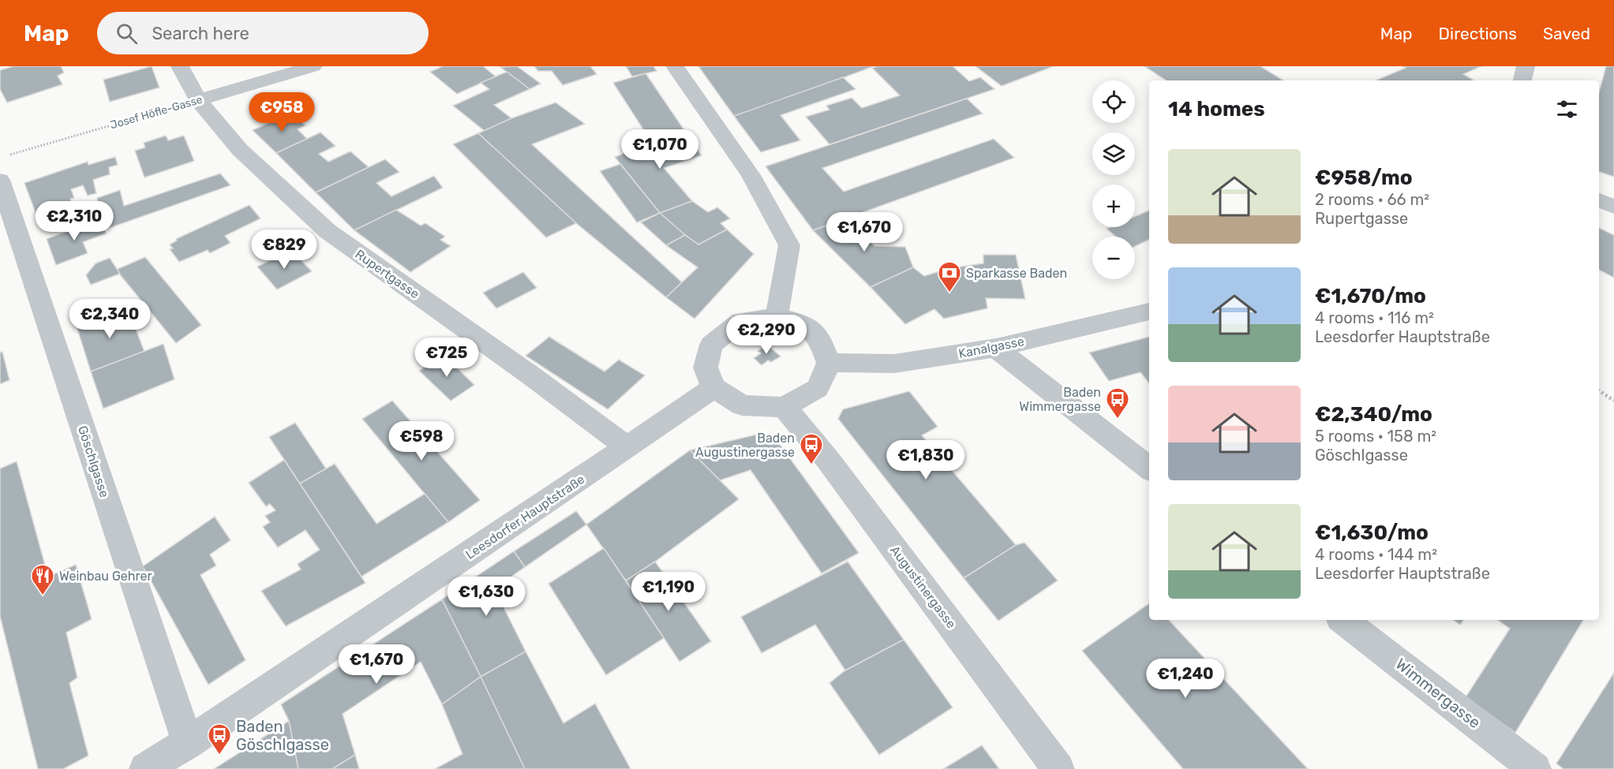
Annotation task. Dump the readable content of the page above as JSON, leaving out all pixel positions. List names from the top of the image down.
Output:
{
  "streets": {
    "street": [
      "Josef Höfle-Gasse",
      "Rupertgasse",
      "Kanalgasse",
      "Göschlgasse",
      "Leesdorfer Hauptstraße",
      "Augustinergasse",
      "Wimmergasse"
    ]
  },
  "crossings": [
    ["Josef Höfle-Gasse", "Rupertgasse"],
    ["Josef Höfle-Gasse", "Göschlgasse"],
    ["Rupertgasse", "Leesdorfer Hauptstraße"],
    ["Kanalgasse", "Leesdorfer Hauptstraße"],
    ["Kanalgasse", "Augustinergasse"],
    ["Göschlgasse", "Leesdorfer Hauptstraße"],
    ["Leesdorfer Hauptstraße", "Augustinergasse"]
  ],
  "places": {
    "bank": ["Sparkasse Baden"],
    "bus stop": ["Baden Wimmergasse", "Baden Augustinergasse", "Baden Göschlgasse"],
    "restaurant": ["Weinbau Gehrer"]
  },
  "page": {
    "header": "Map",
    "search": "Search here",
    "nav": ["Map", "Directions", "Saved"],
    "map_buttons": ["+", "−"],
    "heading": "14 homes",
    "price": [
      "€958",
      "€1,070",
      "€2,310",
      "€1,670",
      "€829",
      "€2,340",
      "€2,290",
      "€725",
      "€598",
      "€1,830",
      "€1,190",
      "€1,630",
      "€1,670",
      "€1,240"
    ],
    "list": [
      {
        "name": "€958/mo",
        "note": "2 rooms · 66 m² · Rupertgasse"
      },
      {
        "name": "€1,670/mo",
        "note": "4 rooms · 116 m² · Leesdorfer Hauptstraße"
      },
      {
        "name": "€2,340/mo",
        "note": "5 rooms · 158 m² · Göschlgasse"
      },
      {
        "name": "€1,630/mo",
        "note": "4 rooms · 144 m² · Leesdorfer Hauptstraße"
      }
    ]
  }
}
